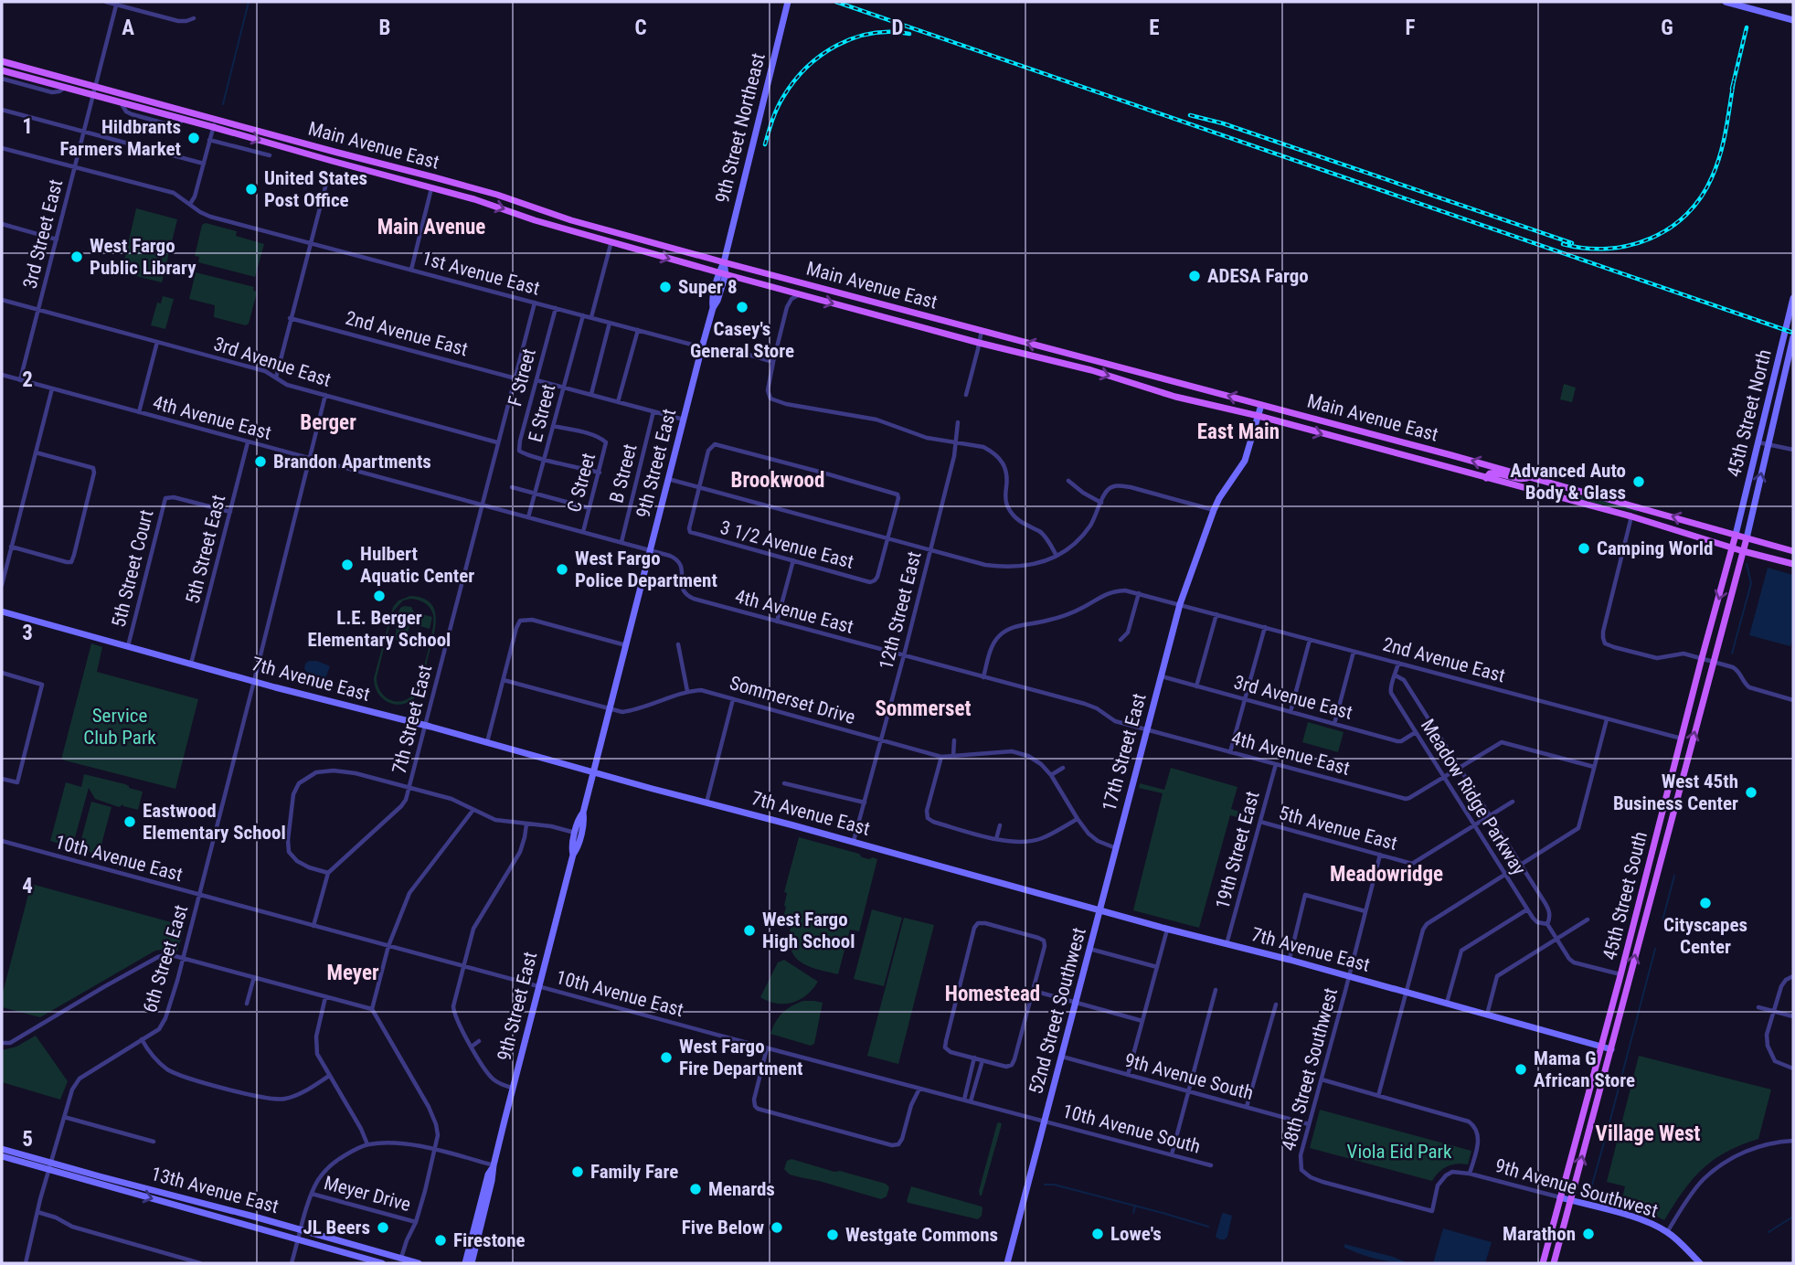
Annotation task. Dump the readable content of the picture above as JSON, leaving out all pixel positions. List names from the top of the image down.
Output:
{
  "streets": {
    "main road": ["Main Avenue East", "45th Street North", "45th Street South"],
    "street": [
      "9th Street Northeast",
      "3rd Street East",
      "1st Avenue East",
      "2nd Avenue East",
      "3rd Avenue East",
      "F Street",
      "E Street",
      "4th Avenue East",
      "9th Street East",
      "B Street",
      "C Street",
      "3 1/2 Avenue East",
      "5th Street East",
      "5th Street Court",
      "12th Street East",
      "7th Avenue East",
      "Sommerset Drive",
      "7th Street East",
      "17th Street East",
      "Meadow Ridge Parkway",
      "5th Avenue East",
      "19th Street East",
      "10th Avenue East",
      "6th Street East",
      "52nd Street Southwest",
      "48th Street Southwest",
      "9th Avenue South",
      "10th Avenue South",
      "9th Avenue Southwest",
      "13th Avenue East",
      "Meyer Drive"
    ]
  },
  "crossings": [
    ["9th Street Northeast", "Main Avenue East"],
    ["9th Street Northeast", "9th Street East"],
    ["Main Avenue East", "3rd Street East"],
    ["Main Avenue East", "45th Street North"],
    ["Main Avenue East", "9th Street East"],
    ["Main Avenue East", "17th Street East"],
    ["Main Avenue East", "45th Street South"],
    ["3rd Street East", "1st Avenue East"],
    ["3rd Street East", "3rd Avenue East"],
    ["3rd Street East", "4th Avenue East"],
    ["1st Avenue East", "F Street"],
    ["1st Avenue East", "E Street"],
    ["1st Avenue East", "9th Street East"],
    ["1st Avenue East", "7th Street East"],
    ["2nd Avenue East", "7th Street East"],
    ["2nd Avenue East", "17th Street East"],
    ["2nd Avenue East", "Meadow Ridge Parkway"],
    ["2nd Avenue East", "45th Street South"],
    ["3rd Avenue East", "7th Street East"],
    ["3rd Avenue East", "17th Street East"],
    ["3rd Avenue East", "Meadow Ridge Parkway"],
    ["3rd Avenue East", "6th Street East"],
    ["F Street", "E Street"],
    ["E Street", "4th Avenue East"],
    ["E Street", "C Street"],
    ["45th Street North", "45th Street South"],
    ["4th Avenue East", "9th Street East"],
    ["4th Avenue East", "B Street"],
    ["4th Avenue East", "C Street"],
    ["4th Avenue East", "5th Street East"],
    ["4th Avenue East", "12th Street East"],
    ["4th Avenue East", "7th Street East"],
    ["4th Avenue East", "17th Street East"],
    ["4th Avenue East", "Meadow Ridge Parkway"],
    ["4th Avenue East", "19th Street East"],
    ["4th Avenue East", "6th Street East"],
    ["9th Street East", "7th Avenue East"],
    ["9th Street East", "Sommerset Drive"],
    ["9th Street East", "10th Avenue East"],
    ["5th Street East", "5th Street Court"],
    ["5th Street East", "7th Avenue East"],
    ["5th Street Court", "7th Avenue East"],
    ["12th Street East", "7th Avenue East"],
    ["12th Street East", "Sommerset Drive"],
    ["7th Avenue East", "7th Street East"],
    ["7th Avenue East", "17th Street East"],
    ["7th Avenue East", "19th Street East"],
    ["7th Avenue East", "45th Street South"],
    ["7th Avenue East", "6th Street East"],
    ["7th Avenue East", "52nd Street Southwest"],
    ["7th Avenue East", "48th Street Southwest"],
    ["Sommerset Drive", "17th Street East"],
    ["17th Street East", "52nd Street Southwest"],
    ["Meadow Ridge Parkway", "5th Avenue East"],
    ["Meadow Ridge Parkway", "45th Street South"],
    ["5th Avenue East", "19th Street East"],
    ["5th Avenue East", "48th Street Southwest"],
    ["10th Avenue East", "6th Street East"],
    ["10th Avenue East", "52nd Street Southwest"],
    ["10th Avenue East", "10th Avenue South"],
    ["45th Street South", "9th Avenue Southwest"],
    ["6th Street East", "13th Avenue East"],
    ["52nd Street Southwest", "9th Avenue South"],
    ["52nd Street Southwest", "10th Avenue South"],
    ["48th Street Southwest", "9th Avenue South"],
    ["48th Street Southwest", "9th Avenue Southwest"]
  ],
  "districts": [
    "Main Avenue",
    "Berger",
    "East Main",
    "Brookwood",
    "Sommerset",
    "Meadowridge",
    "Meyer",
    "Homestead",
    "Village West"
  ],
  "parks": ["Service Club Park", "Viola Eid Park"],
  "places": [
    "Hildbrants Farmers Market",
    "United States Post Office",
    "West Fargo Public Library",
    "ADESA Fargo",
    "Super 8",
    "Casey's General Store",
    "Brandon Apartments",
    "Advanced Auto Body & Glass",
    "Camping World",
    "Hulbert Aquatic Center",
    "West Fargo Police Department",
    "L.E. Berger Elementary School",
    "West 45th Business Center",
    "Eastwood Elementary School",
    "Cityscapes Center",
    "West Fargo High School",
    "West Fargo Fire Department",
    "Mama G African Store",
    "Family Fare",
    "Menards",
    "JL Beers",
    "Five Below",
    "Lowe's",
    "Marathon",
    "Westgate Commons",
    "Firestone"
  ],
  "grid": {
    "columns": [
      "A",
      "B",
      "C",
      "D",
      "E",
      "F",
      "G"
    ],
    "rows": [
      "1",
      "2",
      "3",
      "4",
      "5"
    ]
  }
}
